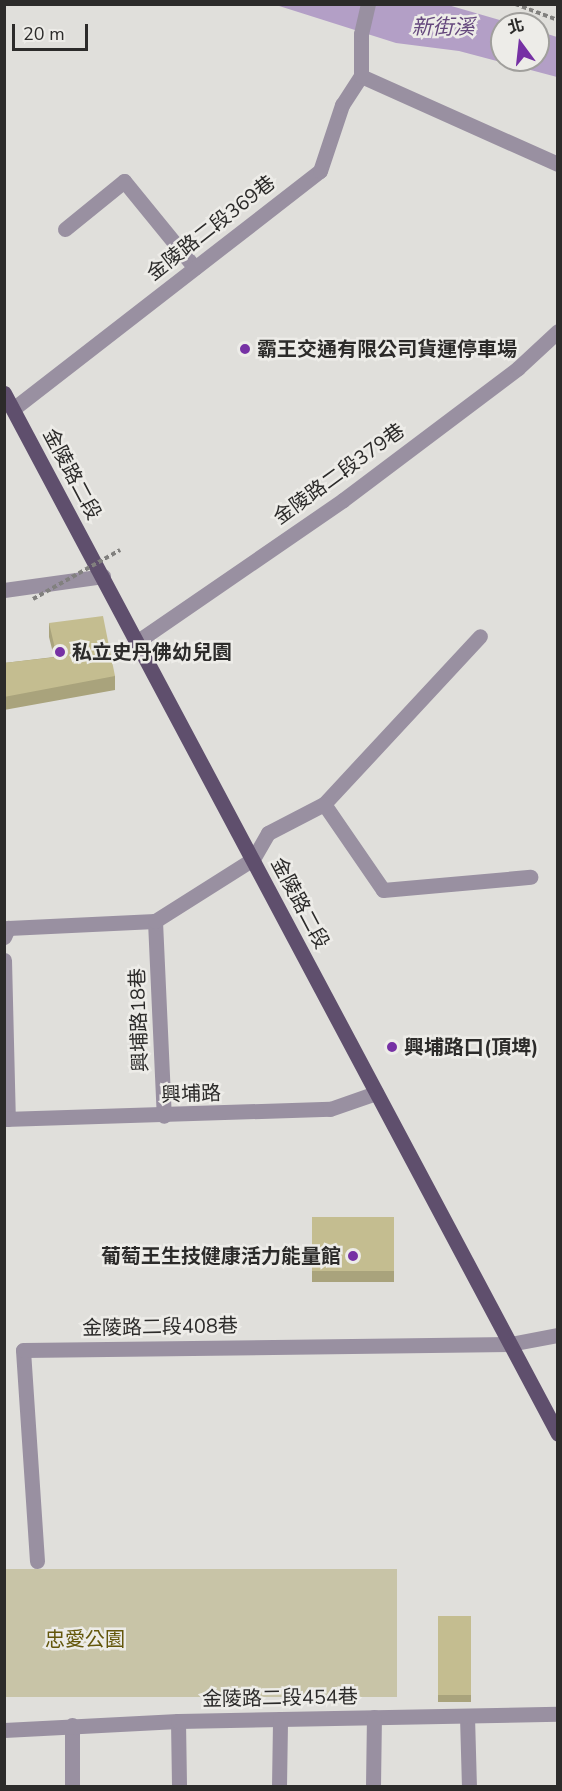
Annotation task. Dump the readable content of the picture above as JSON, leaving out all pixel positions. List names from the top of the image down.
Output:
{
  "streets": {
    "main road": ["金陵路二段"],
    "street": [
      "金陵路二段369巷",
      "金陵路二段379巷",
      "興埔路18巷",
      "興埔路",
      "金陵路二段408巷",
      "金陵路二段454巷"
    ]
  },
  "crossings": [
    ["金陵路二段369巷", "金陵路二段"],
    ["金陵路二段", "金陵路二段379巷"],
    ["金陵路二段", "興埔路"],
    ["金陵路二段", "金陵路二段408巷"],
    ["興埔路18巷", "興埔路"]
  ],
  "water": ["新街溪"],
  "parks": ["忠愛公園"],
  "places": [
    "霸王交通有限公司貨運停車場",
    "私立史丹佛幼兒園",
    "興埔路口(頂埤)",
    "葡萄王生技健康活力能量館"
  ],
  "scale_bar": "20 m",
  "north": "top"
}
